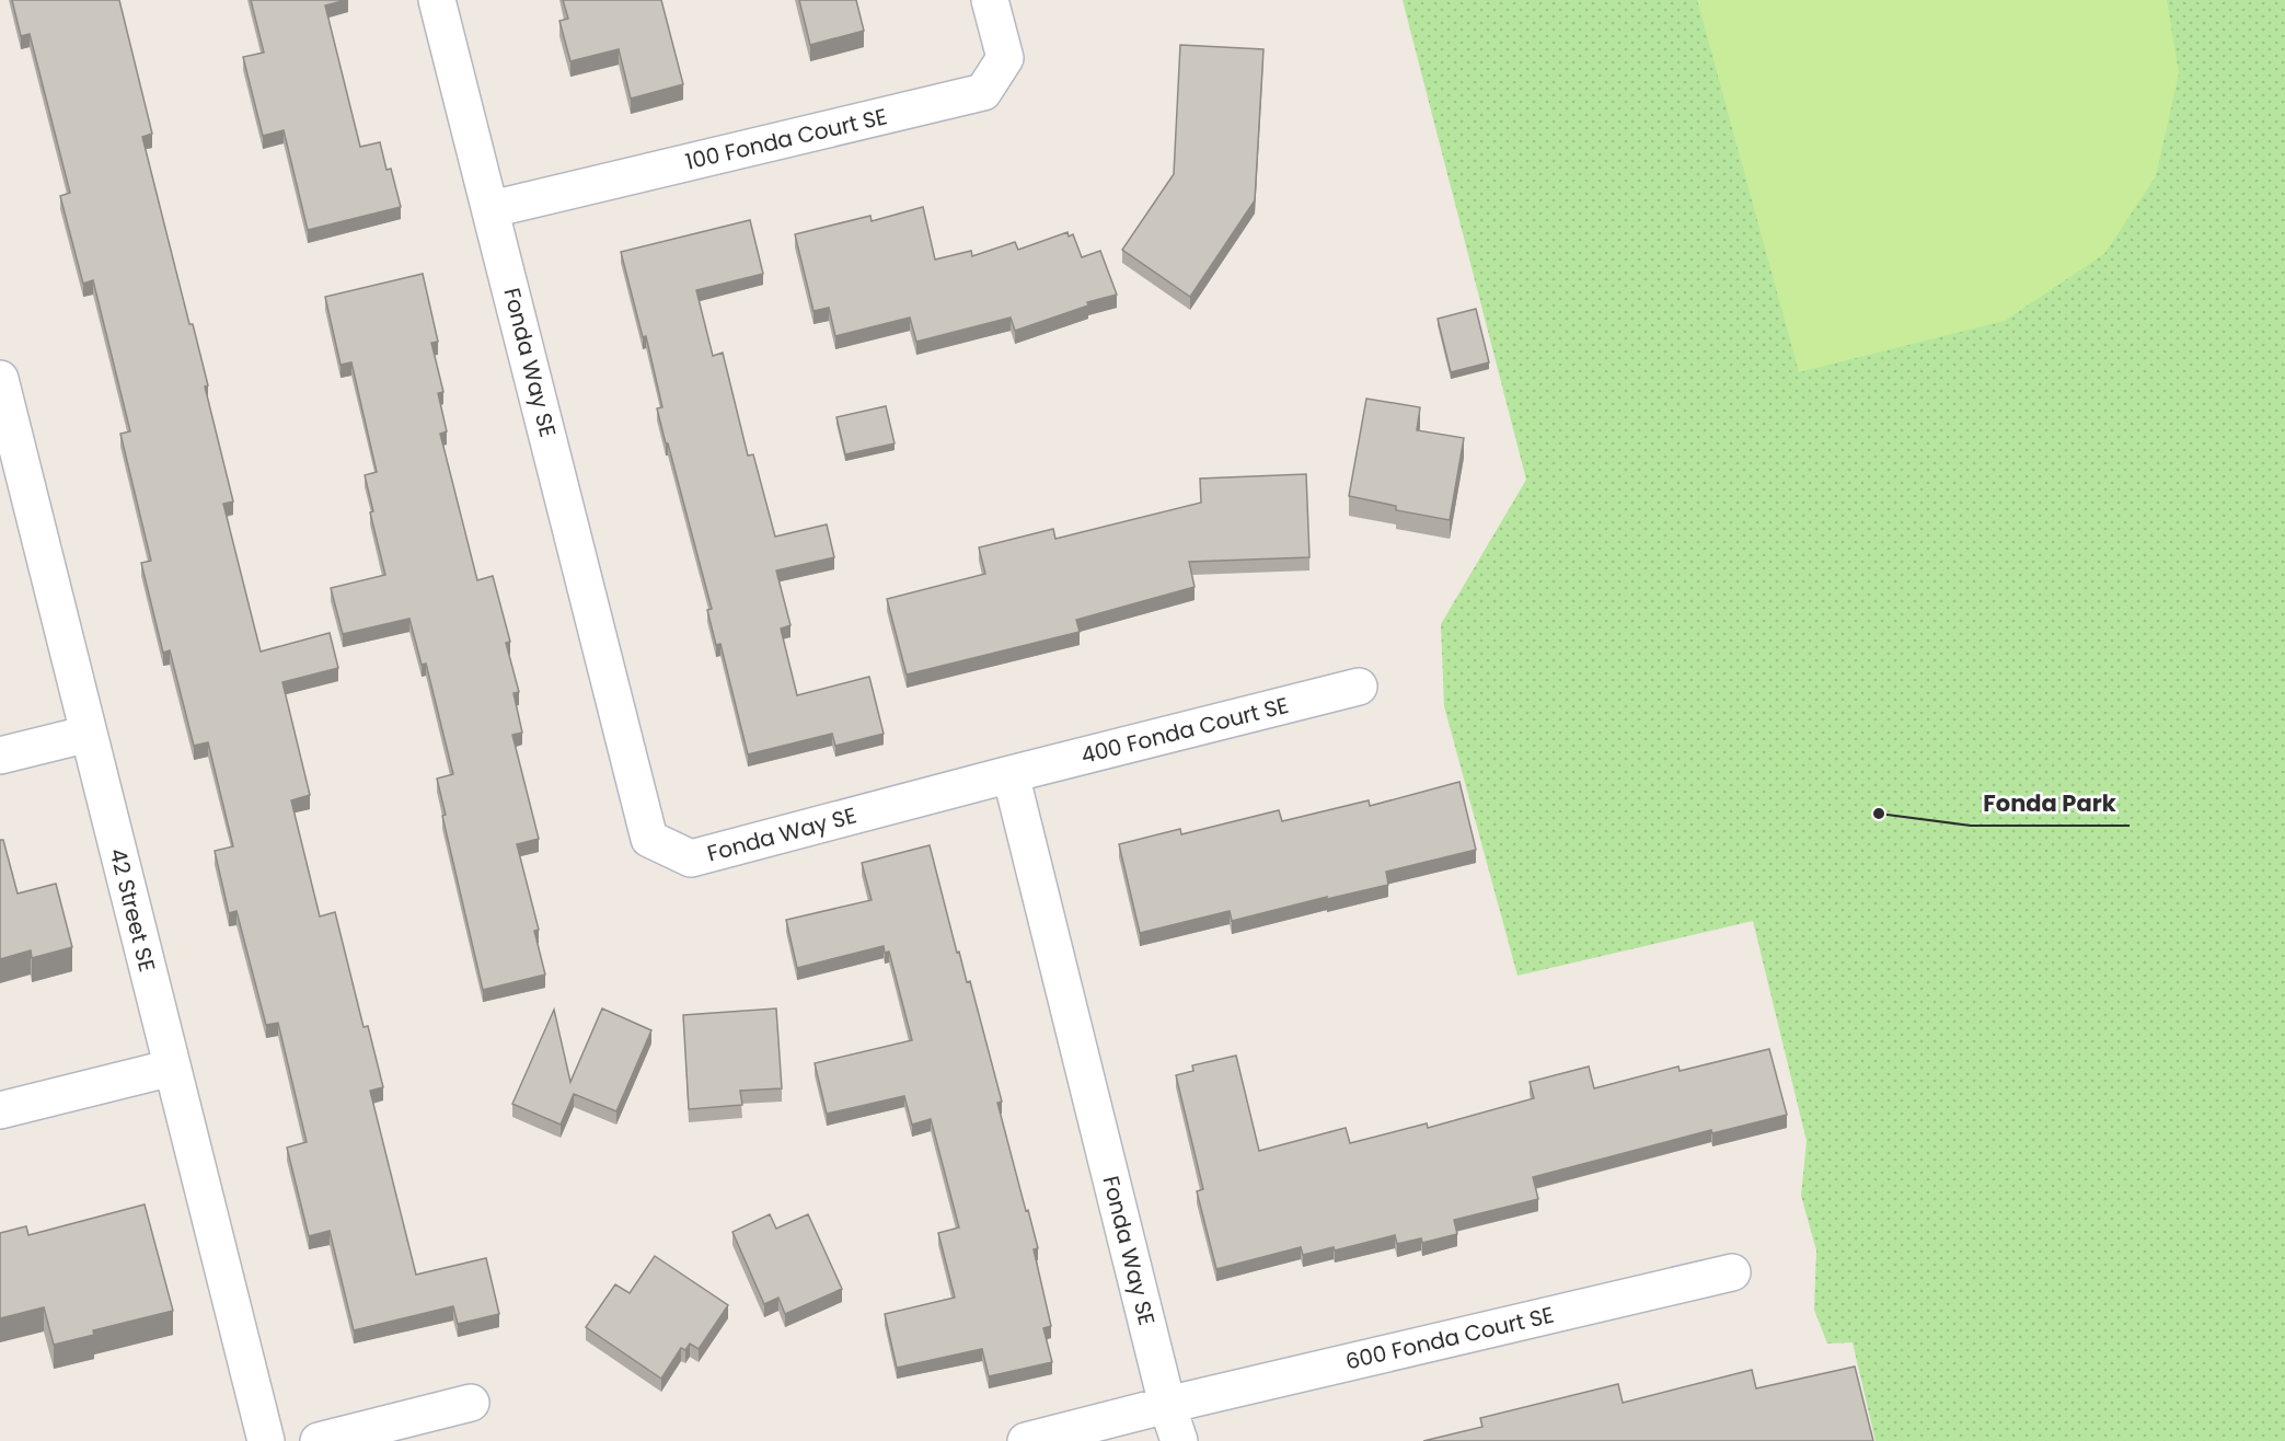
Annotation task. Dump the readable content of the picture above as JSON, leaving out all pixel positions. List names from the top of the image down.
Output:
{
  "streets": {
    "street": [
      "100 Fonda Court SE",
      "Fonda Way SE",
      "400 Fonda Court SE",
      "42 Street SE",
      "600 Fonda Court SE"
    ]
  },
  "crossings": [
    ["100 Fonda Court SE", "Fonda Way SE"],
    ["Fonda Way SE", "400 Fonda Court SE"],
    ["Fonda Way SE", "600 Fonda Court SE"]
  ],
  "places": ["Fonda Park"]
}
